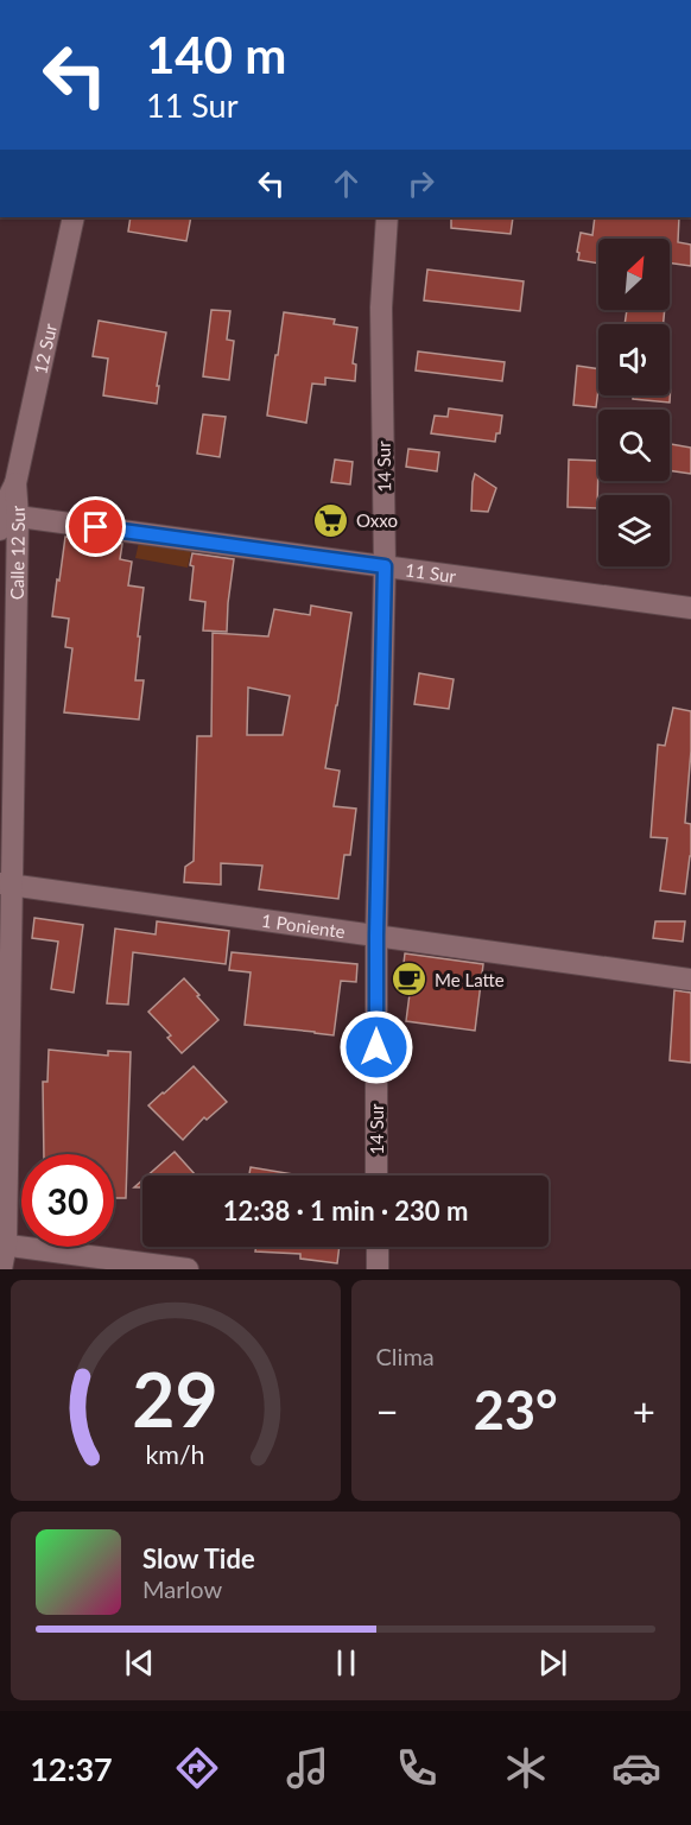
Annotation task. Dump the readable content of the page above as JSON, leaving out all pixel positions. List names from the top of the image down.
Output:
{
  "streets": {
    "street": [
      "12 Sur",
      "14 Sur",
      "Calle 12 Sur",
      "11 Sur",
      "1 Poniente"
    ]
  },
  "crossings": [
    ["12 Sur", "Calle 12 Sur"],
    ["14 Sur", "11 Sur"],
    ["14 Sur", "1 Poniente"],
    ["Calle 12 Sur", "11 Sur"],
    ["Calle 12 Sur", "1 Poniente"]
  ],
  "places": {
    "supermarket": ["Oxxo"],
    "cafe": ["Me Latte"]
  },
  "north": "top right",
  "page": {
    "turn": ["140 m", "11 Sur"],
    "limit": "30",
    "trip": "12:38 · 1 min · 230 m",
    "tile": "Clima",
    "heat": ["−", "23°", "+"],
    "song": ["Slow Tide", "Marlow"],
    "tabs": "12:37",
    "gauge": ["29", "km/h"]
  }
}
